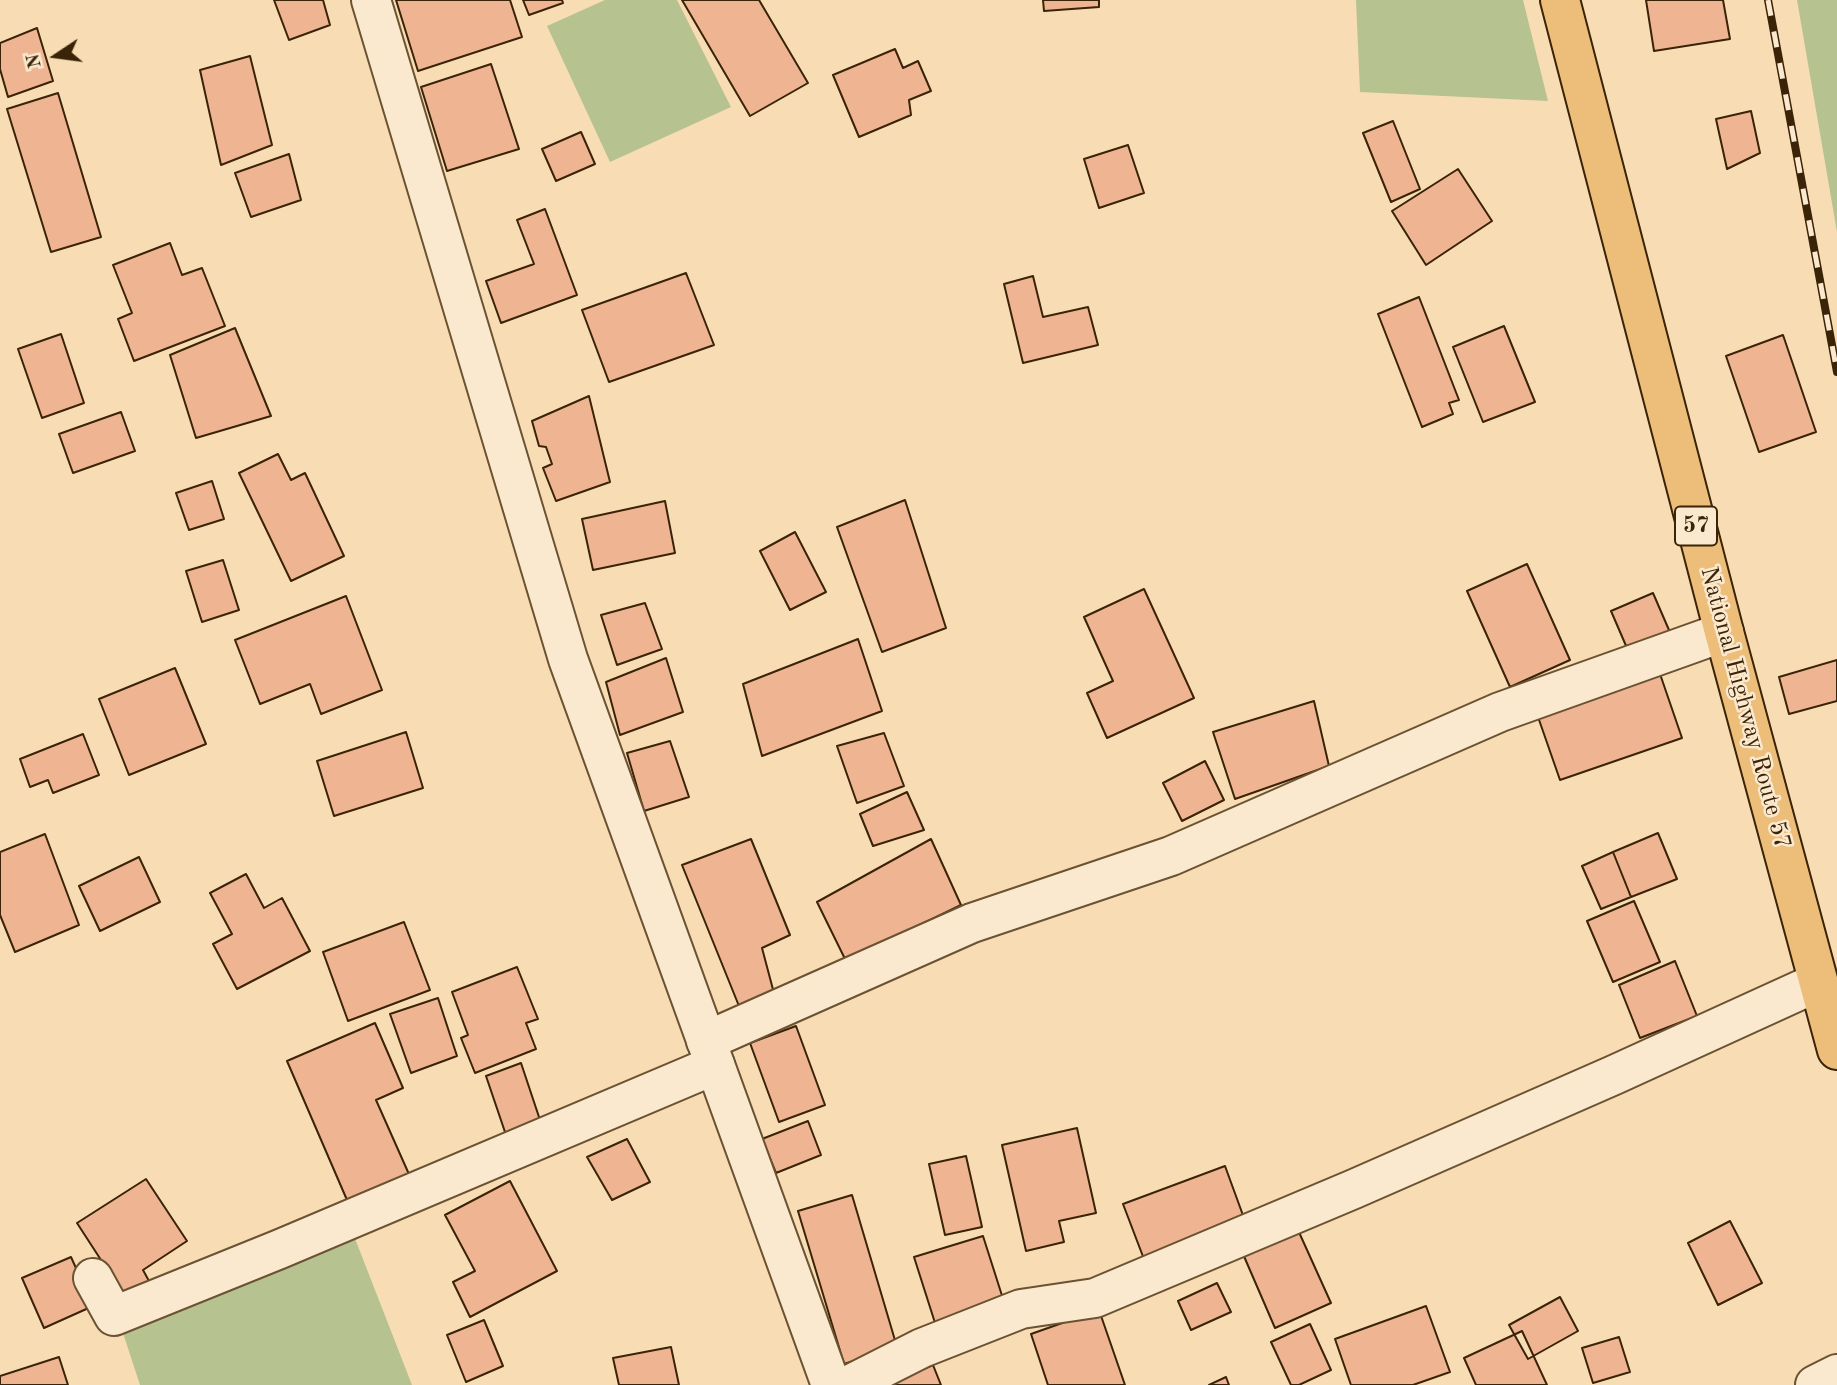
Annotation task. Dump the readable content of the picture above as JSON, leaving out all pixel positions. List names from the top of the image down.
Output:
{
  "streets": {
    "highway": ["57", "National Highway Route 57"]
  },
  "north": "left"
}
